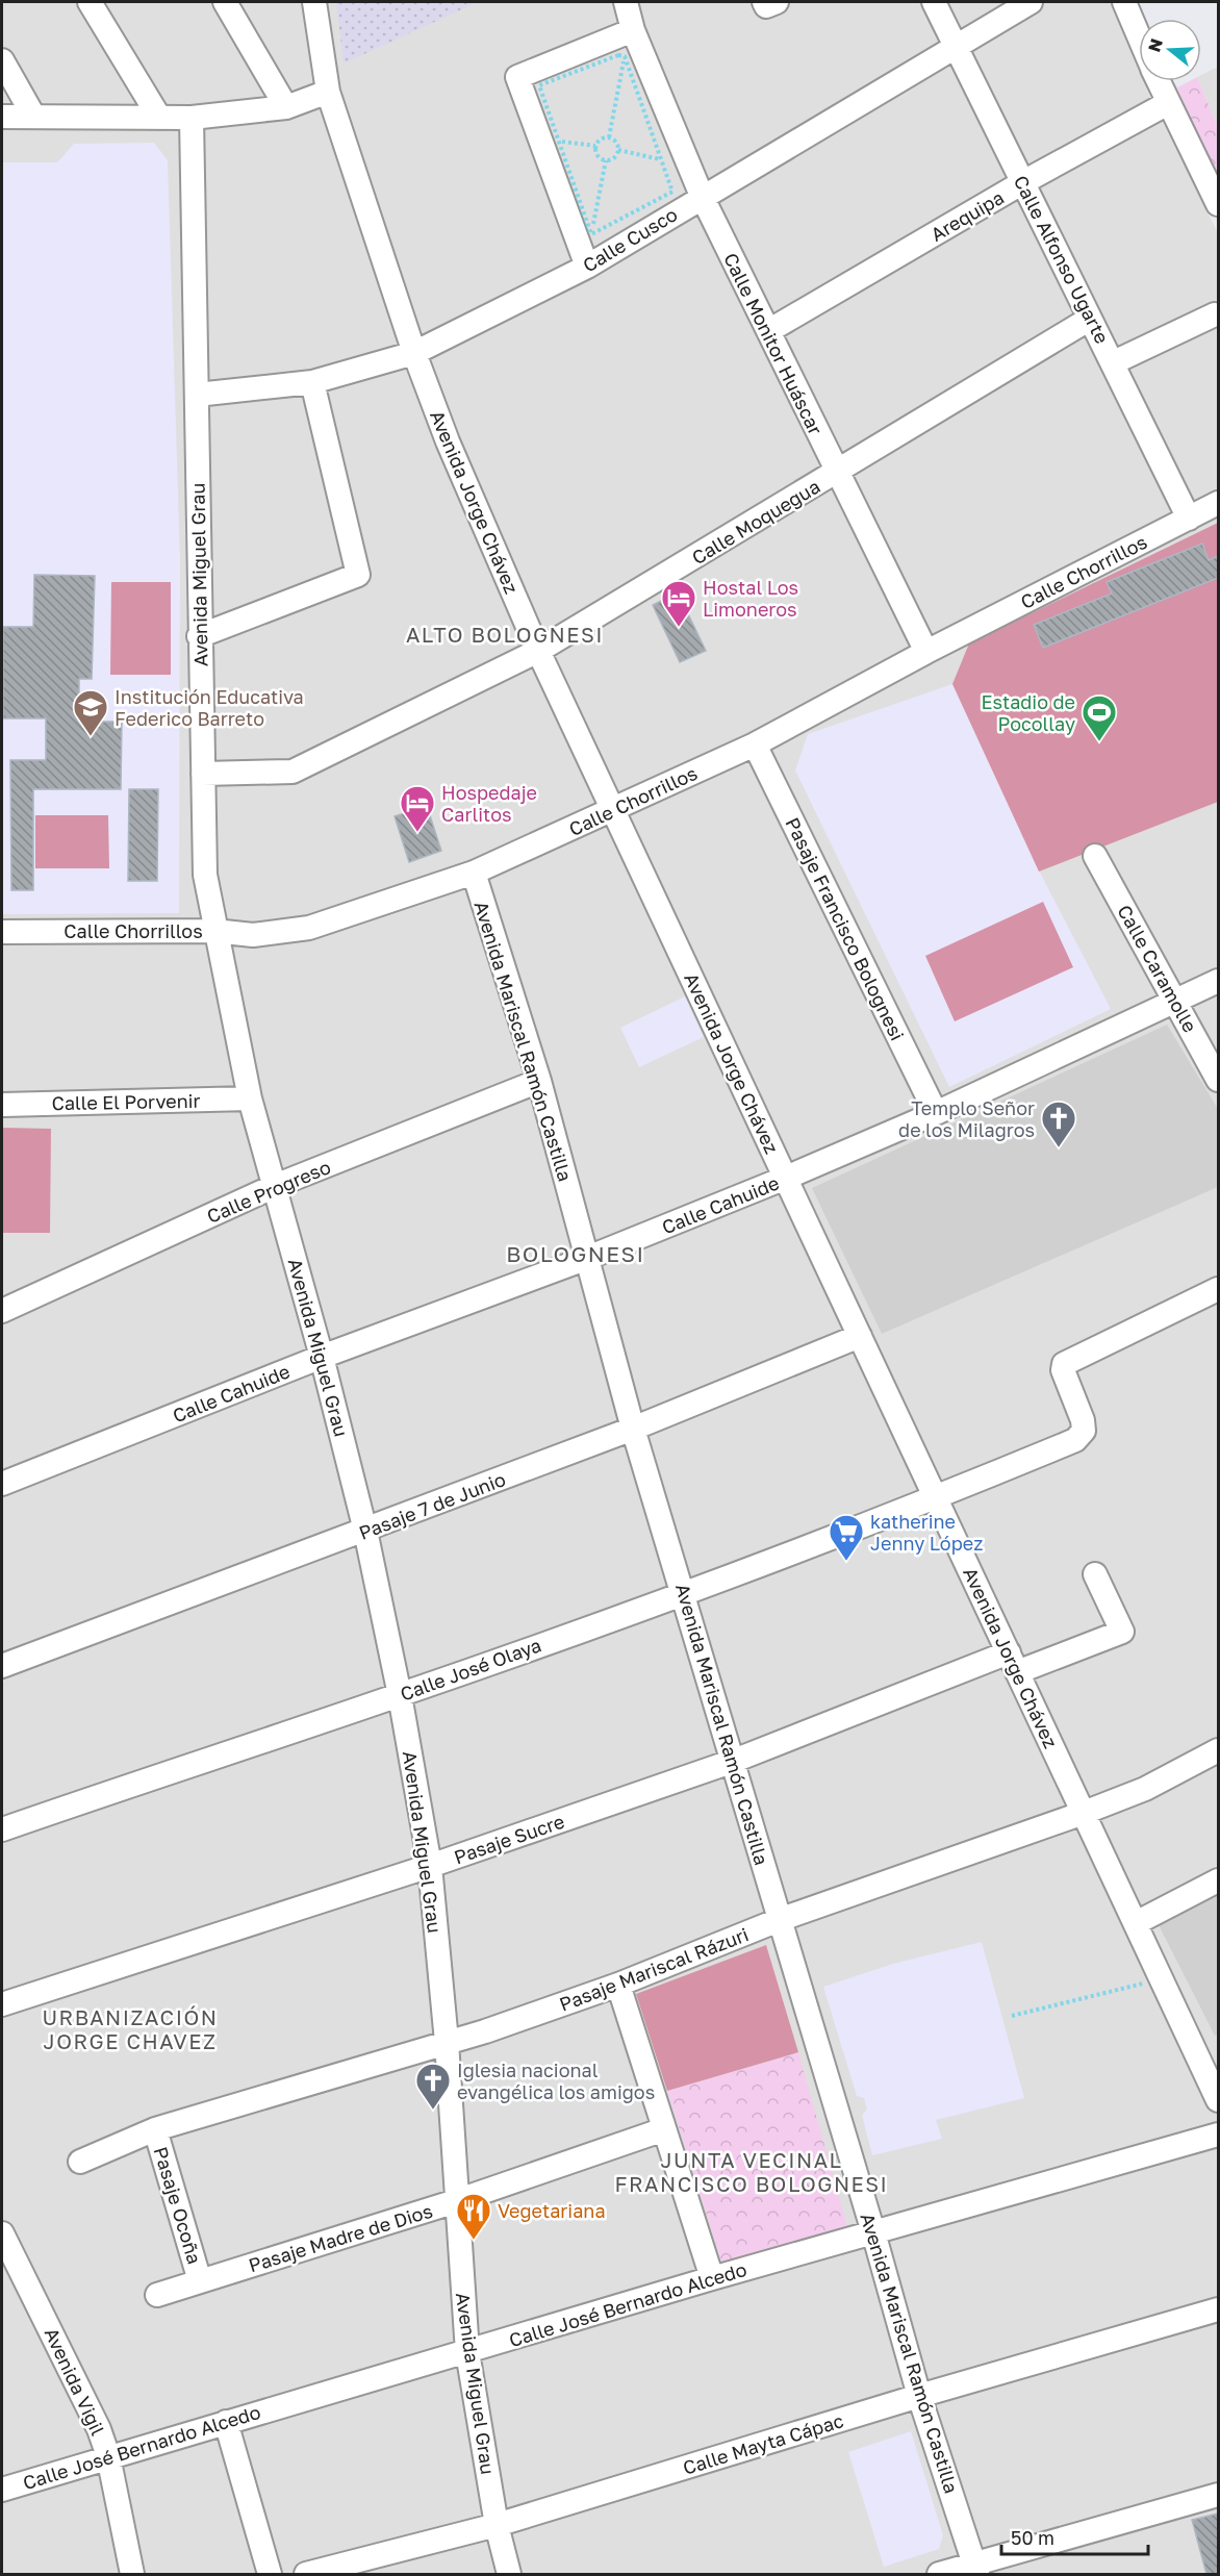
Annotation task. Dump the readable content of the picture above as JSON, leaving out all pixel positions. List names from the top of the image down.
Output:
{
  "streets": {
    "street": [
      "Arequipa",
      "Calle Cusco",
      "Calle Alfonso Ugarte",
      "Calle Monitor Huáscar",
      "Avenida Jorge Chávez",
      "Calle Moquegua",
      "Calle Chorrillos",
      "Avenida Miguel Grau",
      "Pasaje Francisco Bolognesi",
      "Calle Caramolle",
      "Avenida Mariscal Ramón Castilla",
      "Calle El Porvenir",
      "Calle Progreso",
      "Calle Cahuide",
      "Pasaje 7 de Junio",
      "Calle José Olaya",
      "Pasaje Sucre",
      "Pasaje Mariscal Rázuri",
      "Pasaje Ocoña",
      "Pasaje Madre de Dios",
      "Calle José Bernardo Alcedo",
      "Avenida Vigil",
      "Calle Mayta Cápac"
    ]
  },
  "crossings": [
    ["Arequipa", "Calle Alfonso Ugarte"],
    ["Arequipa", "Calle Monitor Huáscar"],
    ["Calle Cusco", "Calle Alfonso Ugarte"],
    ["Calle Cusco", "Calle Monitor Huáscar"],
    ["Calle Cusco", "Avenida Jorge Chávez"],
    ["Calle Cusco", "Avenida Miguel Grau"],
    ["Calle Alfonso Ugarte", "Calle Moquegua"],
    ["Calle Alfonso Ugarte", "Calle Chorrillos"],
    ["Calle Monitor Huáscar", "Calle Moquegua"],
    ["Calle Monitor Huáscar", "Calle Chorrillos"],
    ["Avenida Jorge Chávez", "Calle Moquegua"],
    ["Avenida Jorge Chávez", "Calle Chorrillos"],
    ["Avenida Jorge Chávez", "Calle Cahuide"],
    ["Avenida Jorge Chávez", "Pasaje 7 de Junio"],
    ["Avenida Jorge Chávez", "Calle José Olaya"],
    ["Avenida Jorge Chávez", "Pasaje Sucre"],
    ["Avenida Jorge Chávez", "Pasaje Mariscal Rázuri"],
    ["Calle Moquegua", "Avenida Miguel Grau"],
    ["Calle Chorrillos", "Avenida Miguel Grau"],
    ["Calle Chorrillos", "Pasaje Francisco Bolognesi"],
    ["Calle Chorrillos", "Avenida Mariscal Ramón Castilla"],
    ["Avenida Miguel Grau", "Calle El Porvenir"],
    ["Avenida Miguel Grau", "Calle Progreso"],
    ["Avenida Miguel Grau", "Calle Cahuide"],
    ["Avenida Miguel Grau", "Pasaje 7 de Junio"],
    ["Avenida Miguel Grau", "Calle José Olaya"],
    ["Avenida Miguel Grau", "Pasaje Sucre"],
    ["Avenida Miguel Grau", "Pasaje Mariscal Rázuri"],
    ["Avenida Miguel Grau", "Pasaje Madre de Dios"],
    ["Avenida Miguel Grau", "Calle José Bernardo Alcedo"],
    ["Avenida Miguel Grau", "Calle Mayta Cápac"],
    ["Pasaje Francisco Bolognesi", "Calle Cahuide"],
    ["Calle Caramolle", "Calle Cahuide"],
    ["Avenida Mariscal Ramón Castilla", "Calle Progreso"],
    ["Avenida Mariscal Ramón Castilla", "Calle Cahuide"],
    ["Avenida Mariscal Ramón Castilla", "Pasaje 7 de Junio"],
    ["Avenida Mariscal Ramón Castilla", "Calle José Olaya"],
    ["Avenida Mariscal Ramón Castilla", "Pasaje Sucre"],
    ["Avenida Mariscal Ramón Castilla", "Pasaje Mariscal Rázuri"],
    ["Avenida Mariscal Ramón Castilla", "Calle José Bernardo Alcedo"],
    ["Avenida Mariscal Ramón Castilla", "Calle Mayta Cápac"],
    ["Pasaje Mariscal Rázuri", "Pasaje Ocoña"],
    ["Pasaje Ocoña", "Pasaje Madre de Dios"],
    ["Calle José Bernardo Alcedo", "Avenida Vigil"]
  ],
  "districts": [
    "ALTO BOLOGNESI",
    "BOLOGNESI",
    "URBANIZACIÓN JORGE CHAVEZ",
    "JUNTA VECINAL FRANCISCO BOLOGNESI"
  ],
  "places": {
    "hotel": ["Hostal Los Limoneros", "Hospedaje Carlitos"],
    "school or university": ["Institución Educativa Federico Barreto"],
    "sports": ["Estadio de Pocollay"],
    "church": ["Templo Señor de los Milagros", "Iglesia nacional evangélica los amigos"],
    "supermarket": ["katherine Jenny López"],
    "restaurant": ["Vegetariana"]
  },
  "scale_bar": "50 m",
  "north": "left"
}
